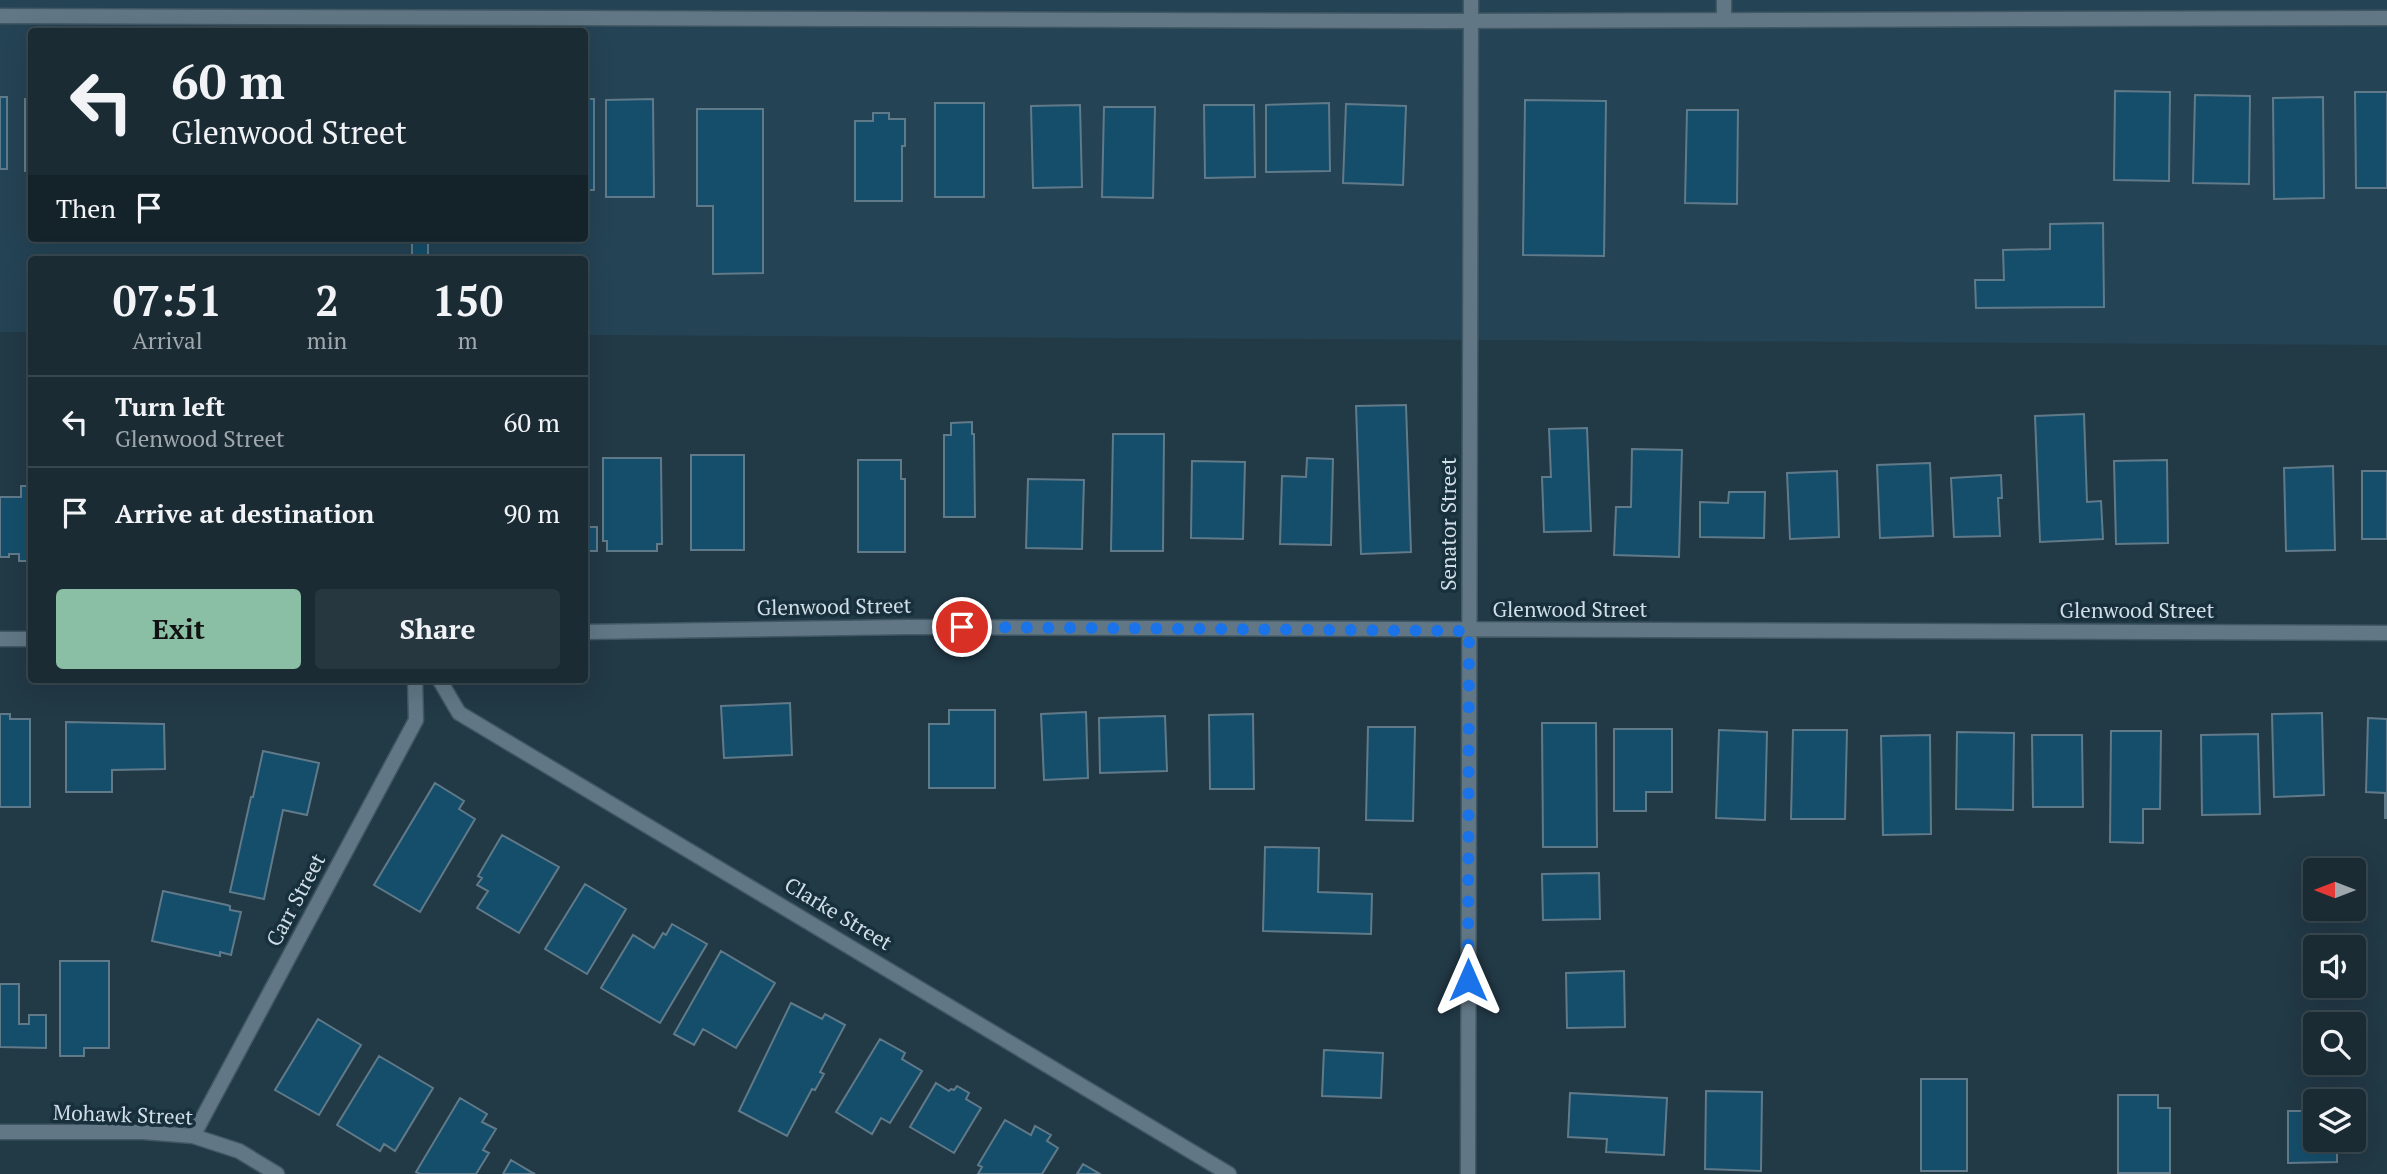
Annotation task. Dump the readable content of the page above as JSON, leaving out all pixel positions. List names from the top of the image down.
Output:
{
  "streets": {
    "street": [
      "Senator Street",
      "Glenwood Street",
      "Carr Street",
      "Clarke Street",
      "Mohawk Street"
    ]
  },
  "crossings": [
    ["Senator Street", "Glenwood Street"],
    ["Carr Street", "Mohawk Street"]
  ],
  "north": "left",
  "page": {
    "turn": ["60 m", "Glenwood Street"],
    "then": "Then",
    "eta": [
      "07:51",
      "Arrival",
      "2",
      "min",
      "150",
      "m"
    ],
    "list": [
      {
        "name": "Turn left",
        "note": "Glenwood Street",
        "value": "60 m"
      },
      {
        "name": "Arrive at destination",
        "value": "90 m"
      }
    ],
    "buttons": ["Exit", "Share"]
  }
}
